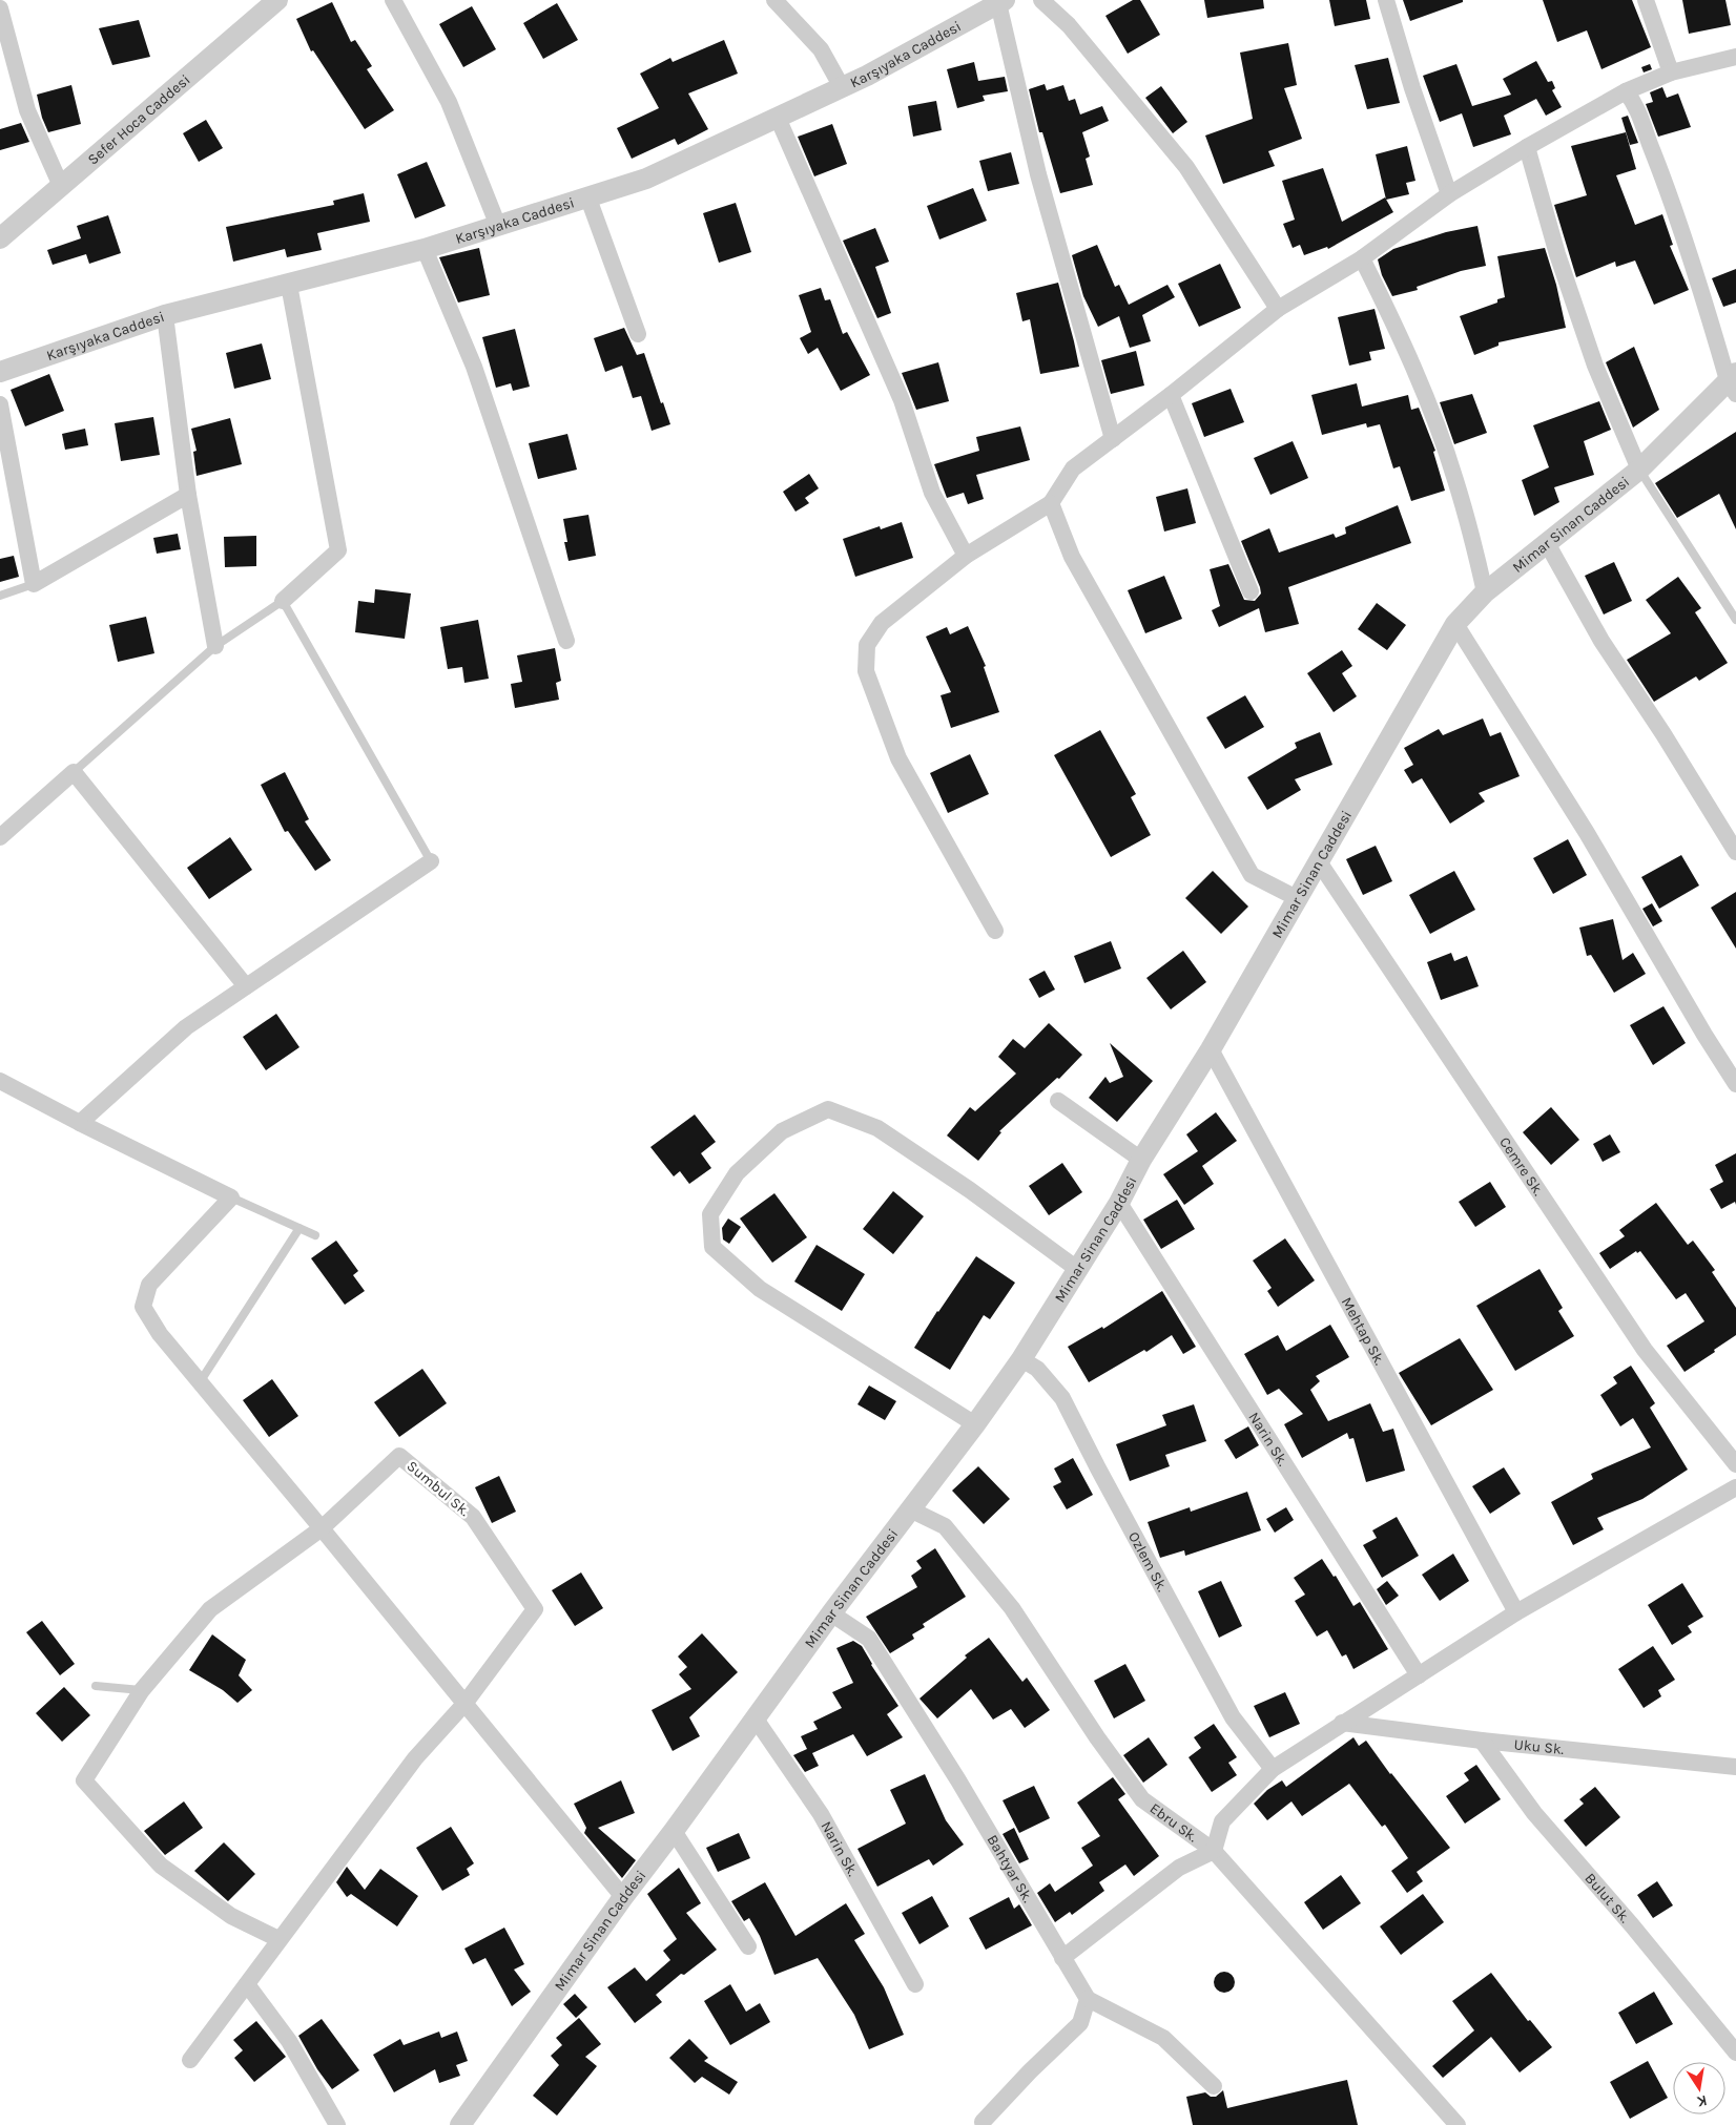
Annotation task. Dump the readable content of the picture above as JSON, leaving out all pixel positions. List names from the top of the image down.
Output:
{
  "streets": {
    "street": [
      "Karşıyaka Caddesi",
      "Sefer Hoca Caddesi",
      "Mimar Sinan Caddesi",
      "Cemre Sk.",
      "Mehtap Sk.",
      "Narin Sk.",
      "Sumbul Sk.",
      "Ozlem Sk.",
      "Uku Sk.",
      "Ebru Sk.",
      "Bahtyar Sk.",
      "Bulut Sk."
    ]
  },
  "crossings": [
    ["Mimar Sinan Caddesi", "Cemre Sk."],
    ["Mimar Sinan Caddesi", "Mehtap Sk."],
    ["Mimar Sinan Caddesi", "Narin Sk."],
    ["Mimar Sinan Caddesi", "Ozlem Sk."],
    ["Mimar Sinan Caddesi", "Ebru Sk."],
    ["Mimar Sinan Caddesi", "Bahtyar Sk."],
    ["Uku Sk.", "Bulut Sk."]
  ],
  "north": "bottom"
}
